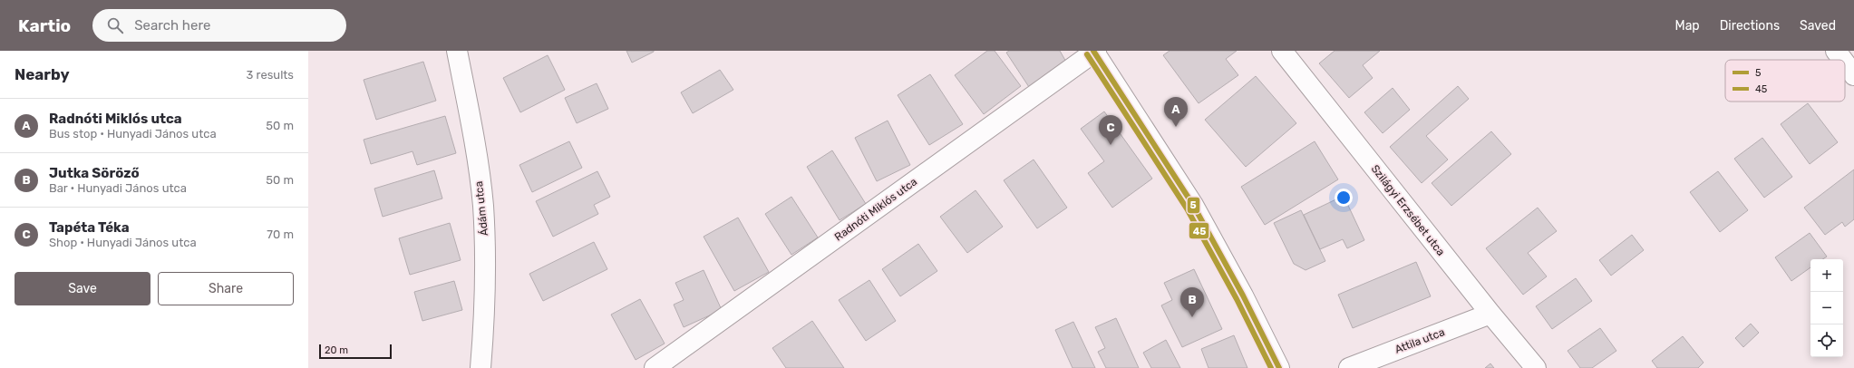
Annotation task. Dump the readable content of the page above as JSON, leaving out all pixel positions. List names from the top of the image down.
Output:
{
  "streets": {
    "street": [
      "Ádám utca",
      "Radnóti Miklós utca",
      "Szilágyi Erzsébet utca",
      "Attila utca"
    ]
  },
  "crossings": [
    ["Szilágyi Erzsébet utca", "Attila utca"]
  ],
  "lines": ["transit line 5", "transit line 45"],
  "legend": ["5", "45"],
  "scale_bar": "20 m",
  "page": {
    "header": "Kartio",
    "search": "Search here",
    "nav": ["Map", "Directions", "Saved"],
    "heading": ["Nearby", "3 results"],
    "pins": ["A", "C", "B"],
    "list": [
      {
        "mark": "A",
        "name": "Radnóti Miklós utca",
        "note": "Bus stop · Hunyadi János utca",
        "value": "50 m"
      },
      {
        "mark": "B",
        "name": "Jutka Söröző",
        "note": "Bar · Hunyadi János utca",
        "value": "50 m"
      },
      {
        "mark": "C",
        "name": "Tapéta Téka",
        "note": "Shop · Hunyadi János utca",
        "value": "70 m"
      }
    ],
    "map_buttons": ["+", "−"],
    "buttons": ["Save", "Share"],
    "scale": "20 m"
  }
}
